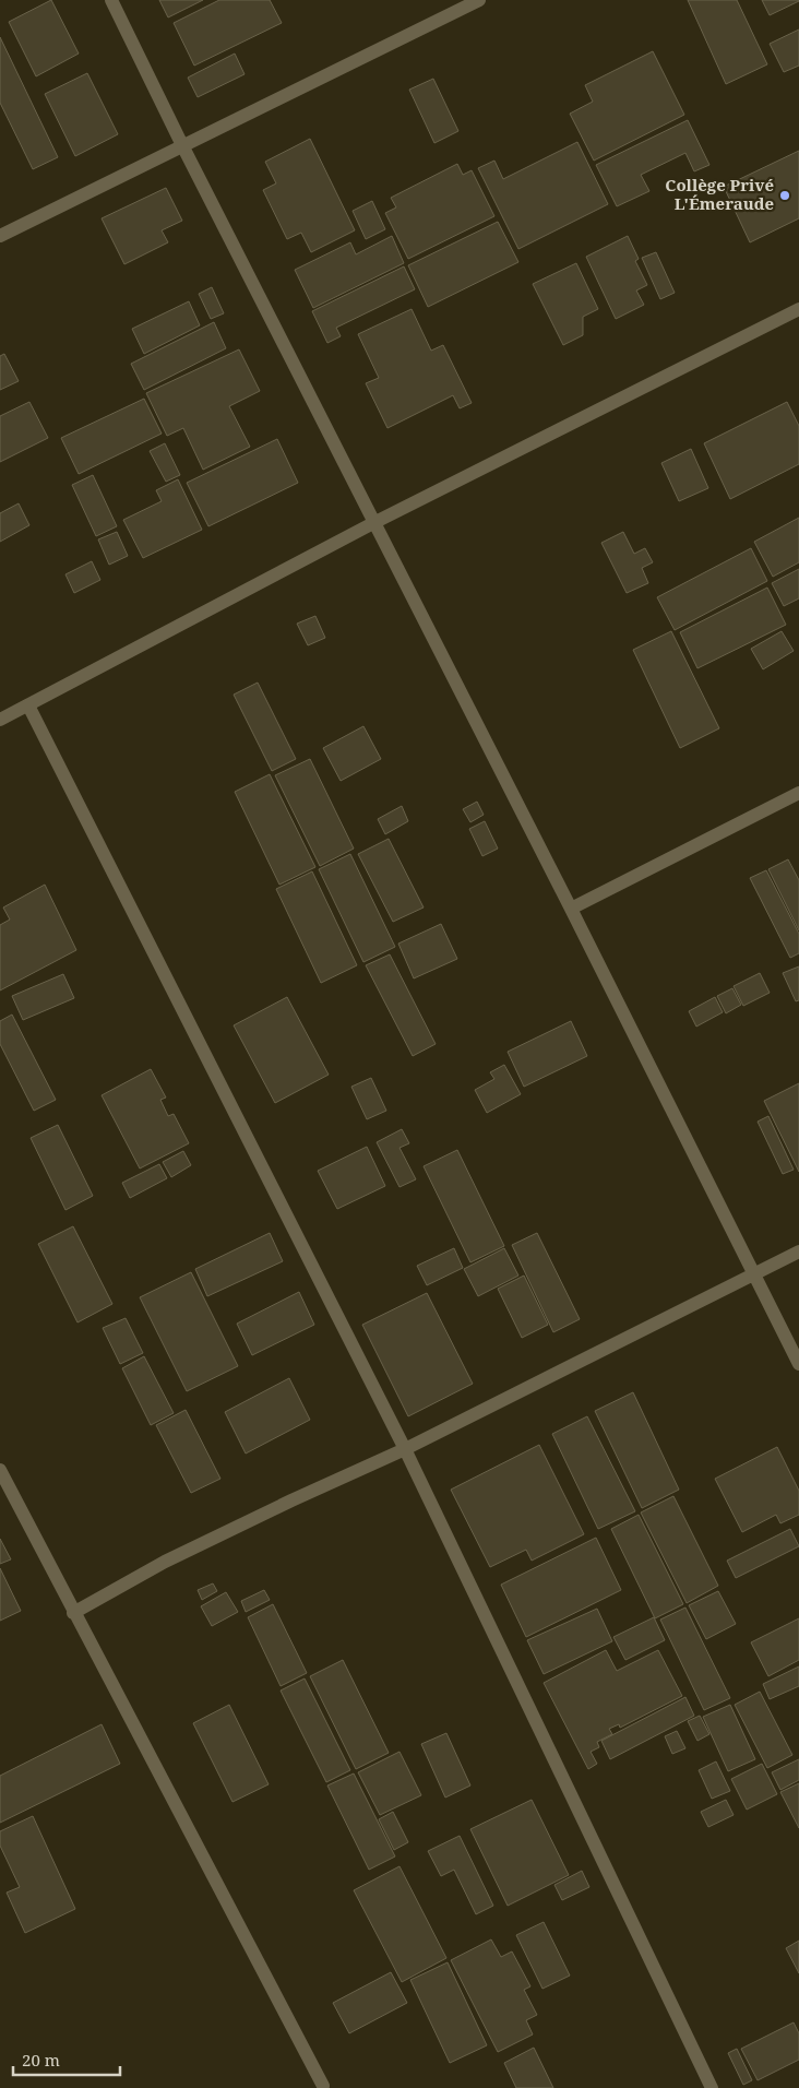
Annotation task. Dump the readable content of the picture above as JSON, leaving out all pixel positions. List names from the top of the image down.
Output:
{
  "places": ["Collège Privé L'Émeraude"],
  "scale_bar": "20 m"
}
